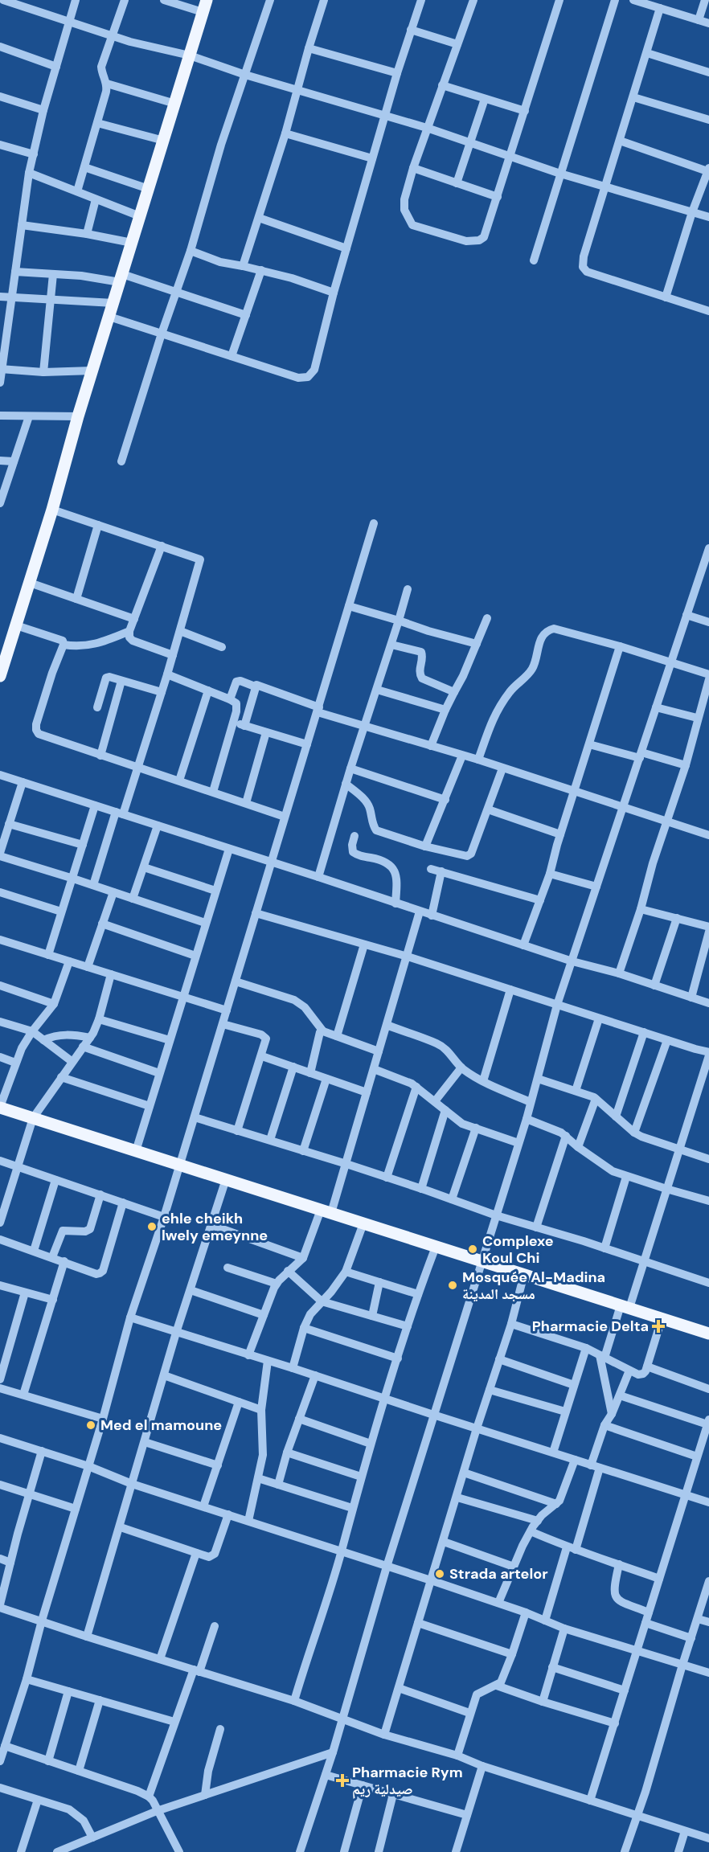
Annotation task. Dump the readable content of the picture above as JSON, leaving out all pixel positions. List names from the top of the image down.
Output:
{
  "places": {
    "other": [
      "ehle cheikh lwely emeynne",
      "Complexe Koul Chi",
      "Mosquée Al-Madina مسجد المدينة",
      "Med el mamoune",
      "Strada artelor"
    ],
    "health": ["Pharmacie Delta", "Pharmacie Rym صيدلية ريم"]
  }
}
